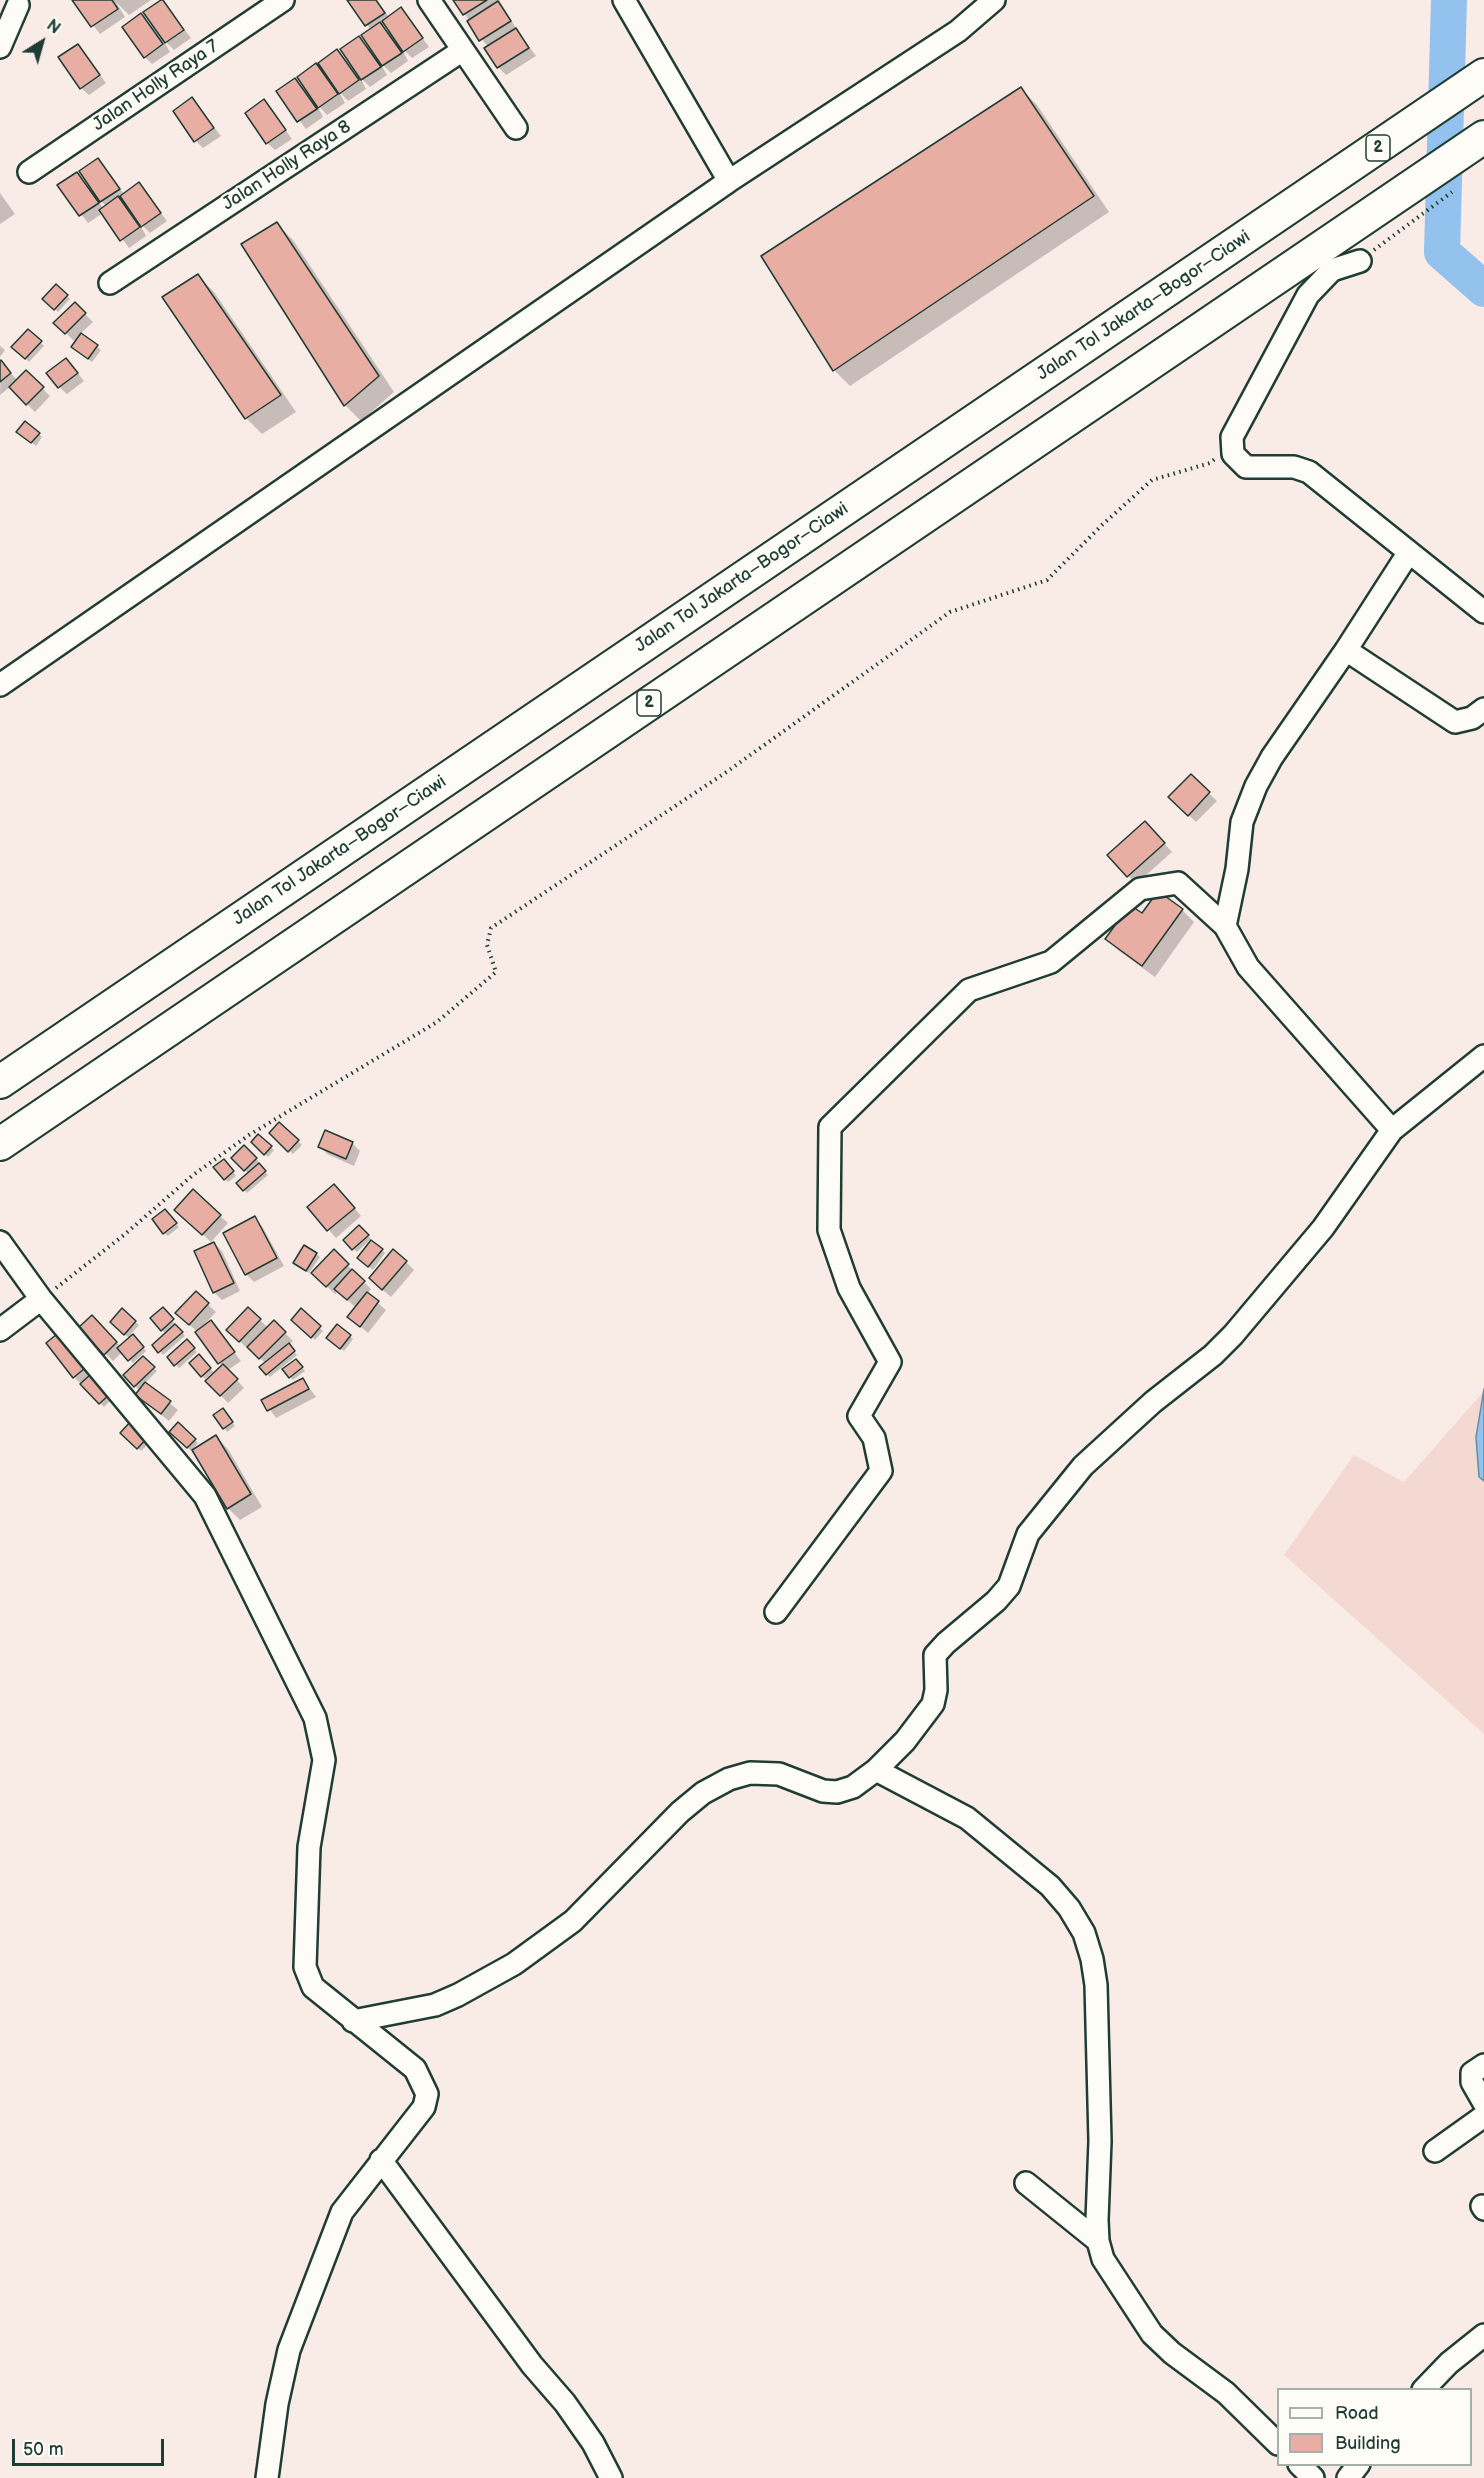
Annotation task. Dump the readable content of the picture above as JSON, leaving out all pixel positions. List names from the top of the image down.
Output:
{
  "streets": {
    "highway": ["2", "Jalan Tol Jakarta–Bogor–Ciawi"],
    "street": ["Jalan Holly Raya 7", "Jalan Holly Raya 8"]
  },
  "legend": ["Road", "Building"],
  "scale_bar": "50 m",
  "north": "top right"
}
